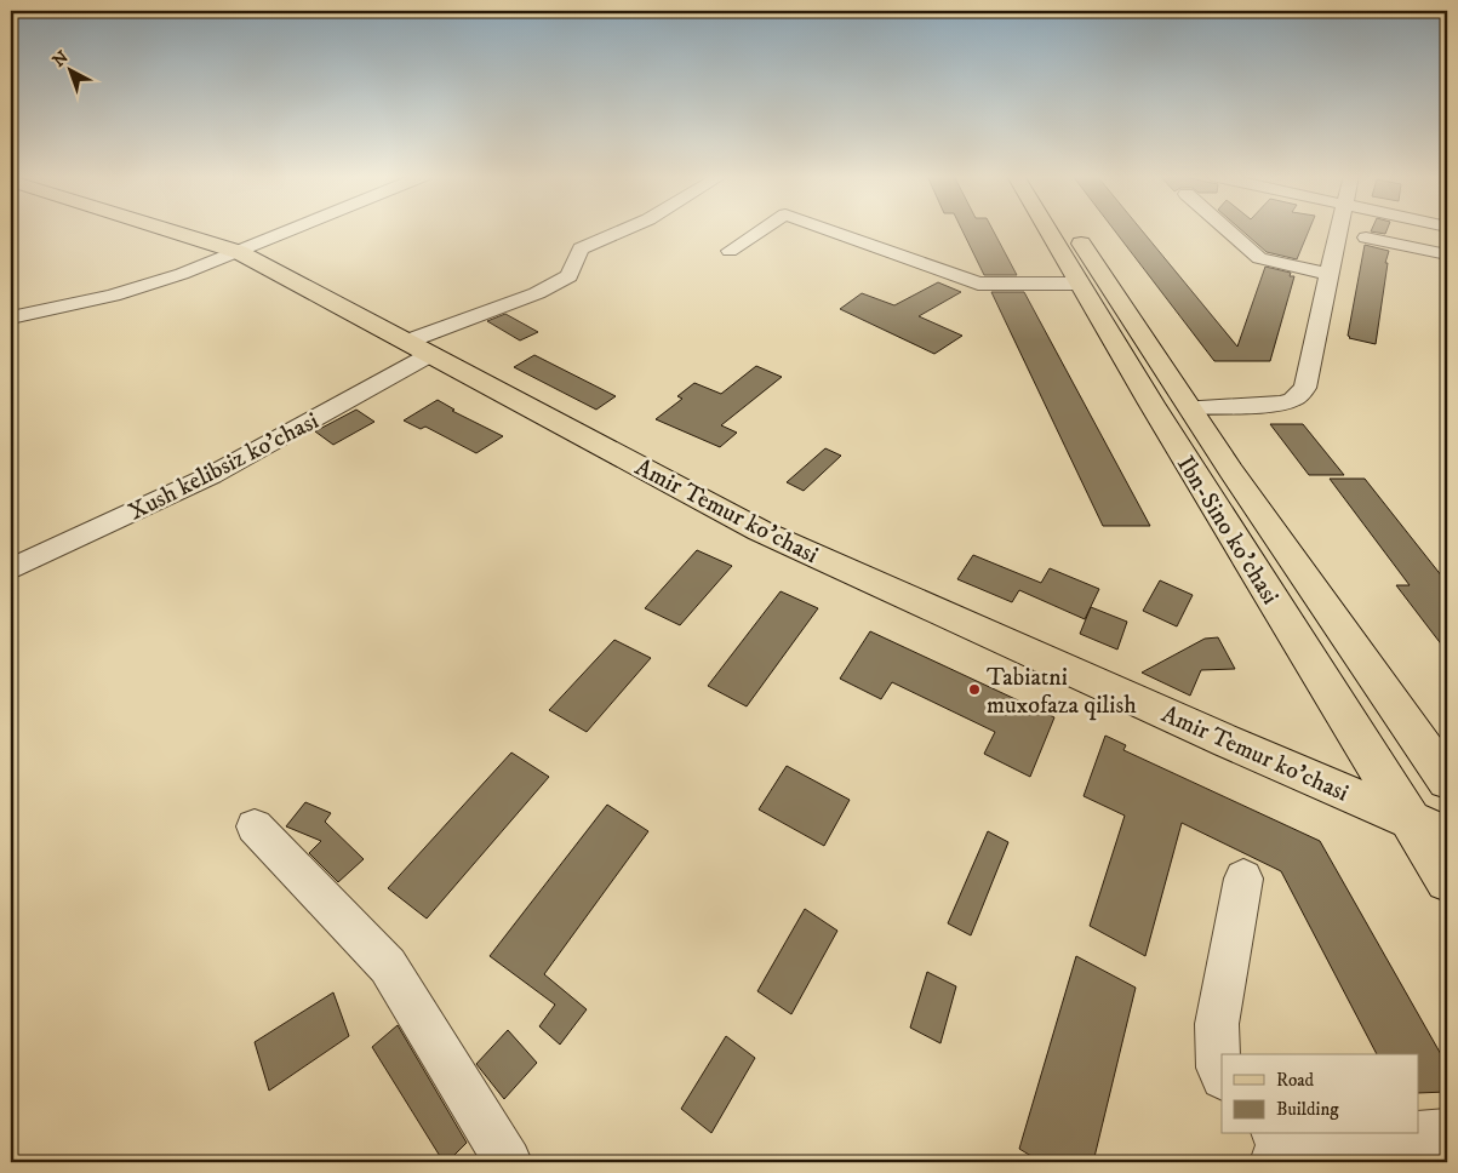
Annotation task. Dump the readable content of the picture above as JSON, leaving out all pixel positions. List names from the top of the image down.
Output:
{
  "streets": {
    "main road": ["Amir Temur ko'chasi", "Ibn-Sino ko'chasi"],
    "street": ["Xush kelibsiz ko'chasi"]
  },
  "crossings": [
    ["Xush kelibsiz ko'chasi", "Amir Temur ko'chasi"],
    ["Amir Temur ko'chasi", "Ibn-Sino ko'chasi"]
  ],
  "places": ["Tabiatni muxofaza qilish"],
  "legend": ["Road", "Building"],
  "north": "top left"
}
